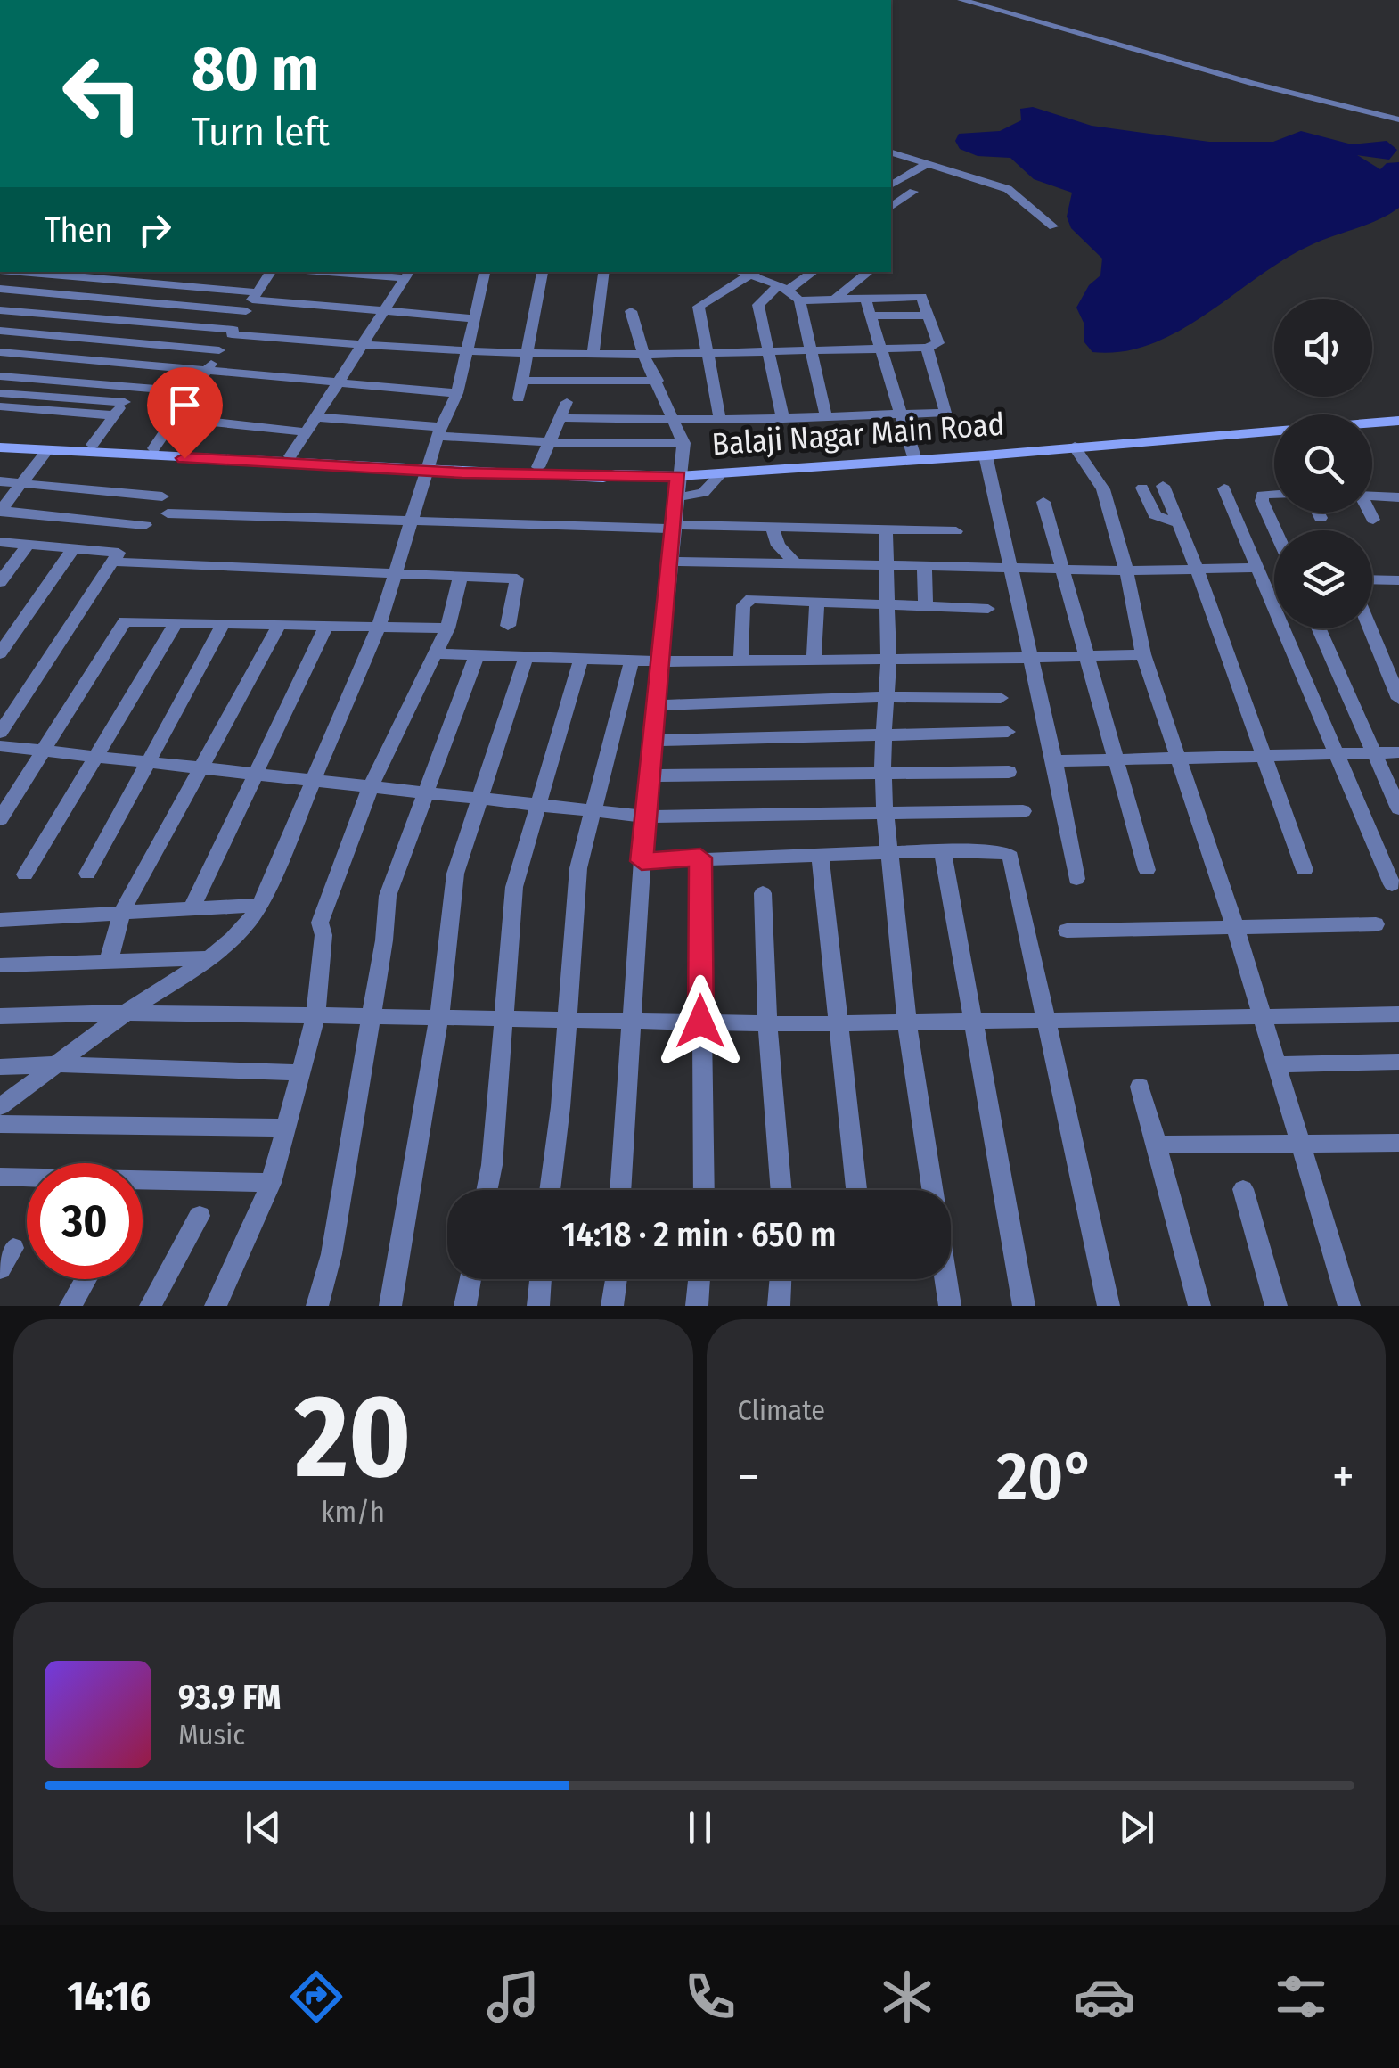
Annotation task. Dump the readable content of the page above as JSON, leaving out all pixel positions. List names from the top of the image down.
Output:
{
  "streets": {
    "street": ["Balaji Nagar Main Road"]
  },
  "page": {
    "turn": ["80 m", "Turn left"],
    "then": "Then",
    "limit": "30",
    "trip": "14:18 · 2 min · 650 m",
    "tile": [
      ["20", "km/h"],
      "Climate"
    ],
    "heat": ["−", "20°", "+"],
    "song": ["93.9 FM", "Music"],
    "tabs": "14:16"
  }
}
